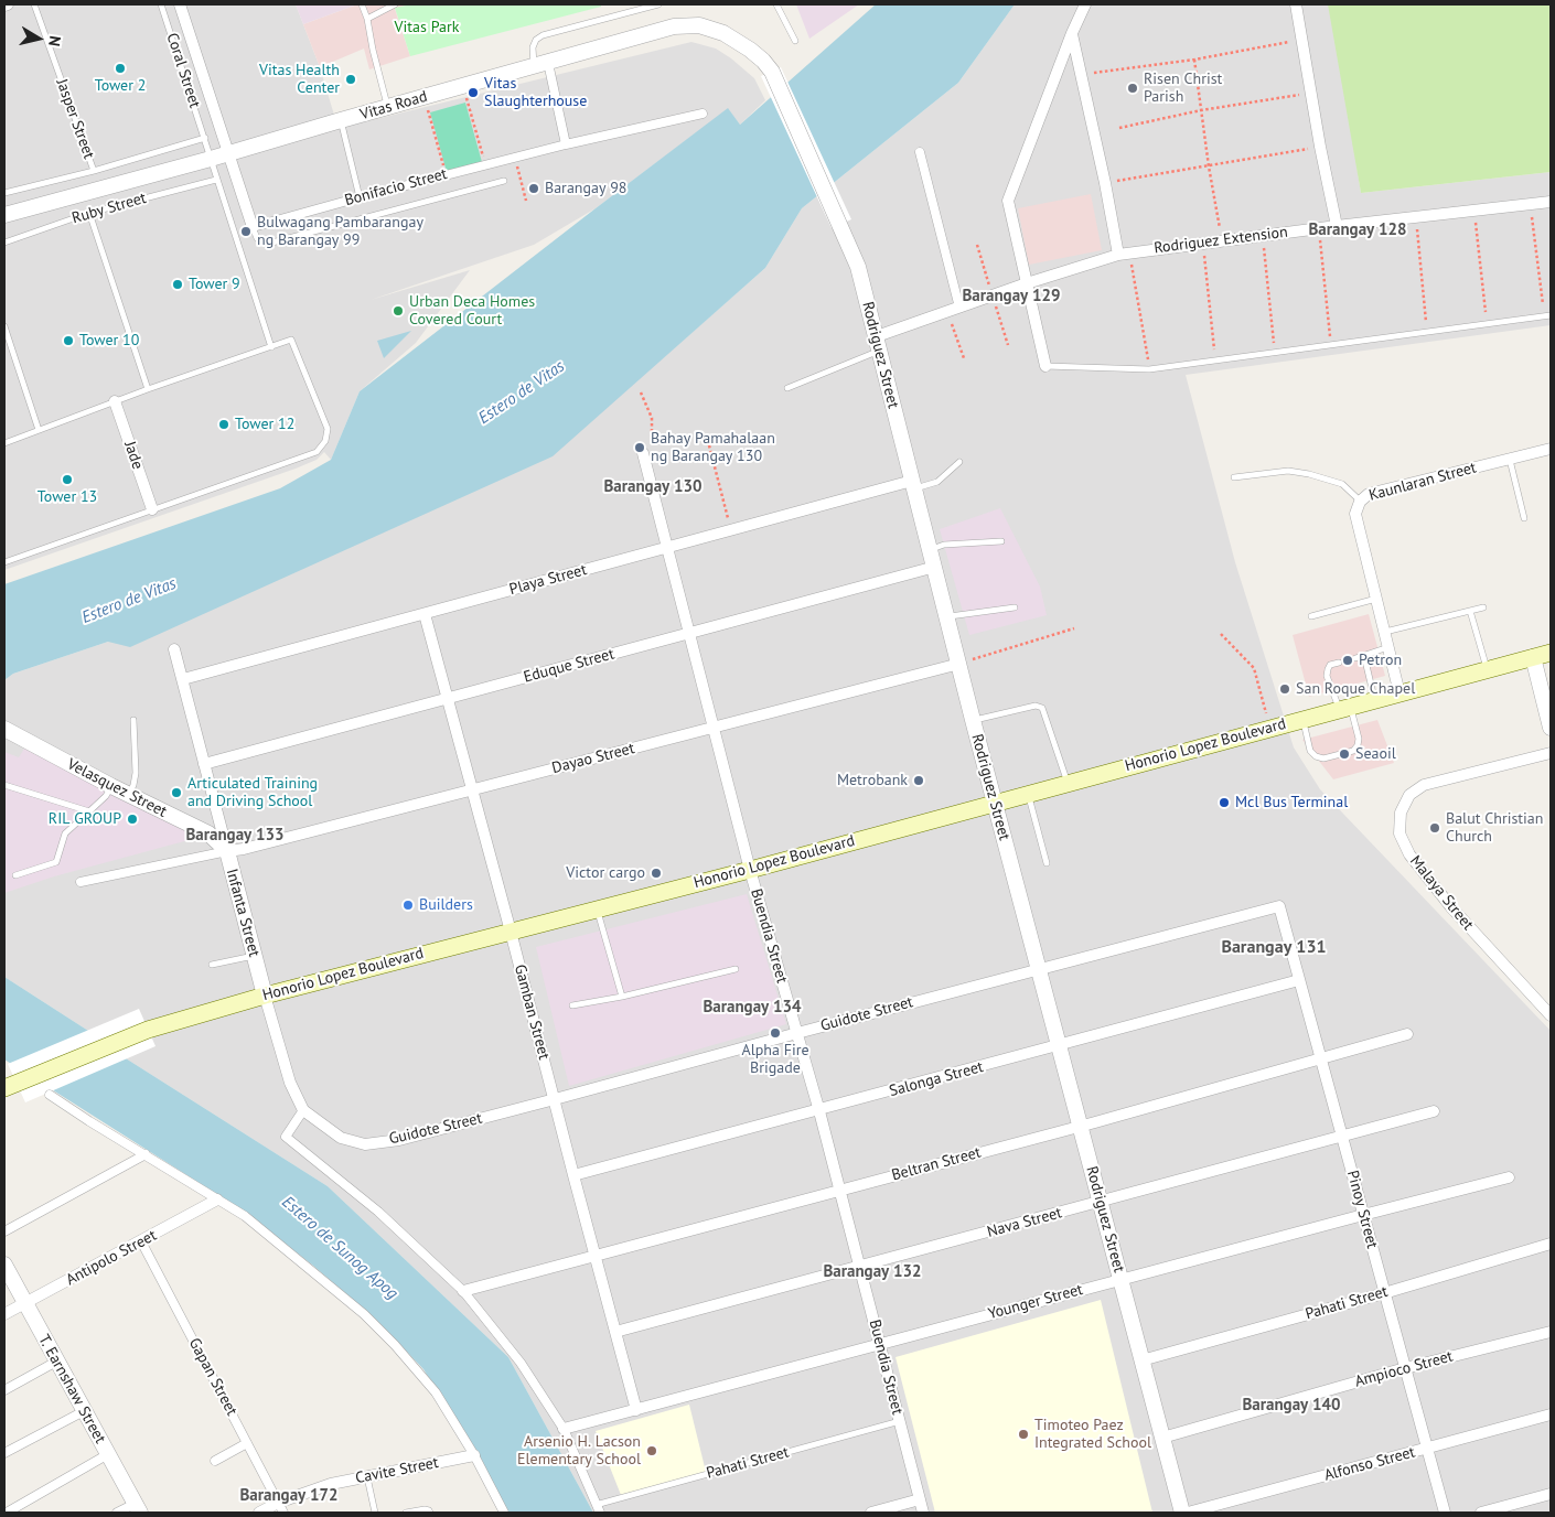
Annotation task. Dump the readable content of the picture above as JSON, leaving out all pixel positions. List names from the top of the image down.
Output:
{
  "streets": {
    "main road": ["Honorio Lopez Boulevard"],
    "street": [
      "Vitas Road",
      "Bonifacio Street",
      "Rodriguez Extension",
      "Rodriguez Street",
      "Jade",
      "Kaunlaran Street",
      "Playa Street",
      "Eduque Street",
      "Dayao Street",
      "Velasquez Street",
      "Malaya Street",
      "Infanta Street",
      "Buendia Street",
      "Gamban Street",
      "Guidote Street",
      "Salonga Street",
      "Beltran Street",
      "Pinoy Street",
      "Nava Street",
      "Antipolo Street",
      "Younger Street",
      "Pahati Street",
      "Ampioco Street",
      "Gapan Street",
      "T. Earnshaw Street",
      "Alfonso Street",
      "Cavite Street"
    ],
    "lane": ["Coral Street", "Jasper Street", "Ruby Street"]
  },
  "crossings": [
    ["Coral Street", "Vitas Road"],
    ["Coral Street", "Ruby Street"],
    ["Vitas Road", "Rodriguez Street"],
    ["Rodriguez Extension", "Rodriguez Street"],
    ["Rodriguez Street", "Playa Street"],
    ["Rodriguez Street", "Eduque Street"],
    ["Rodriguez Street", "Honorio Lopez Boulevard"],
    ["Rodriguez Street", "Dayao Street"],
    ["Rodriguez Street", "Guidote Street"],
    ["Rodriguez Street", "Salonga Street"],
    ["Rodriguez Street", "Beltran Street"],
    ["Rodriguez Street", "Nava Street"],
    ["Rodriguez Street", "Younger Street"],
    ["Rodriguez Street", "Pahati Street"],
    ["Rodriguez Street", "Ampioco Street"],
    ["Kaunlaran Street", "Honorio Lopez Boulevard"],
    ["Playa Street", "Infanta Street"],
    ["Playa Street", "Buendia Street"],
    ["Playa Street", "Gamban Street"],
    ["Eduque Street", "Infanta Street"],
    ["Eduque Street", "Buendia Street"],
    ["Eduque Street", "Gamban Street"],
    ["Honorio Lopez Boulevard", "Infanta Street"],
    ["Honorio Lopez Boulevard", "Buendia Street"],
    ["Honorio Lopez Boulevard", "Gamban Street"],
    ["Dayao Street", "Velasquez Street"],
    ["Dayao Street", "Infanta Street"],
    ["Dayao Street", "Buendia Street"],
    ["Dayao Street", "Gamban Street"],
    ["Velasquez Street", "Infanta Street"],
    ["Infanta Street", "Guidote Street"],
    ["Buendia Street", "Guidote Street"],
    ["Buendia Street", "Salonga Street"],
    ["Buendia Street", "Beltran Street"],
    ["Buendia Street", "Nava Street"],
    ["Buendia Street", "Younger Street"],
    ["Buendia Street", "Pahati Street"],
    ["Gamban Street", "Guidote Street"],
    ["Gamban Street", "Salonga Street"],
    ["Gamban Street", "Beltran Street"],
    ["Gamban Street", "Nava Street"],
    ["Gamban Street", "Younger Street"],
    ["Guidote Street", "Pinoy Street"],
    ["Salonga Street", "Pinoy Street"],
    ["Beltran Street", "Pinoy Street"],
    ["Pinoy Street", "Nava Street"],
    ["Pinoy Street", "Younger Street"],
    ["Pinoy Street", "Pahati Street"],
    ["Pinoy Street", "Ampioco Street"],
    ["Pinoy Street", "Alfonso Street"],
    ["Antipolo Street", "Gapan Street"],
    ["Antipolo Street", "T. Earnshaw Street"],
    ["Gapan Street", "Cavite Street"]
  ],
  "districts": [
    "Barangay 128",
    "Barangay 129",
    "Barangay 130",
    "Barangay 133",
    "Barangay 131",
    "Barangay 134",
    "Barangay 132",
    "Barangay 140",
    "Barangay 172"
  ],
  "water": ["Estero de Vitas", "Estero de Sunog Apog"],
  "parks": ["Vitas Park"],
  "places": [
    "Tower 2",
    "Vitas Health Center",
    "Risen Christ Parish",
    "Vitas Slaughterhouse",
    "Barangay 98",
    "Bulwagang Pambarangay ng Barangay 99",
    "Tower 9",
    "Urban Deca Homes Covered Court",
    "Tower 10",
    "Tower 12",
    "Bahay Pamahalaan ng Barangay 130",
    "Tower 13",
    "Petron",
    "San Roque Chapel",
    "Seaoil",
    "Metrobank",
    "Articulated Training and Driving School",
    "Mcl Bus Terminal",
    "RIL GROUP",
    "Balut Christian Church",
    "Victor cargo",
    "Builders",
    "Alpha Fire Brigade",
    "Timoteo Paez Integrated School",
    "Arsenio H. Lacson Elementary School"
  ],
  "north": "right"
}
